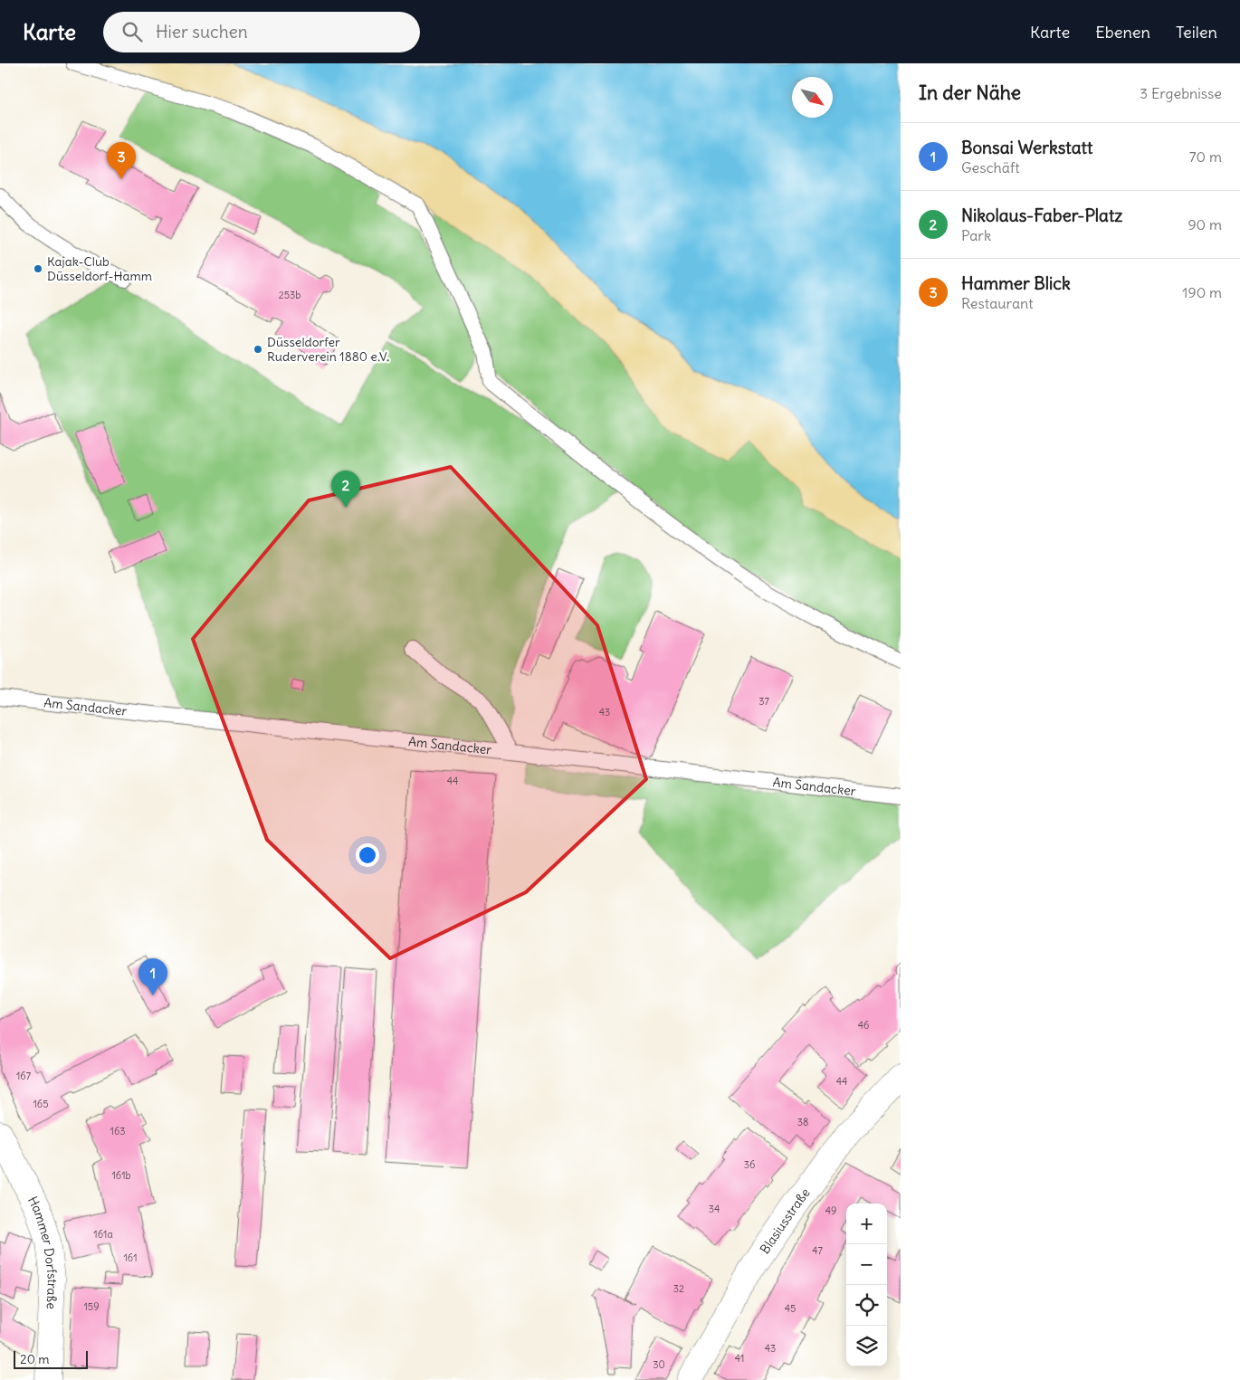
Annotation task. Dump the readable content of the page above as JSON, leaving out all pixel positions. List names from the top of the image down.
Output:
{
  "streets": {
    "street": ["Blasiusstraße", "Hammer Dorfstraße"],
    "lane": ["Am Sandacker"]
  },
  "places": ["Kajak-Club Düsseldorf-Hamm", "Düsseldorfer Ruderverein 1880 e.V."],
  "house_numbers": [
    "253b",
    "37",
    "43",
    "44",
    "46",
    "167",
    "44",
    "165",
    "38",
    "163",
    "36",
    "161b",
    "34",
    "49",
    "161a",
    "47",
    "161",
    "32",
    "159",
    "45",
    "43",
    "41",
    "30"
  ],
  "scale_bar": "20 m",
  "north": "bottom right",
  "page": {
    "header": "Karte",
    "search": "Hier suchen",
    "nav": ["Karte", "Ebenen", "Teilen"],
    "heading": ["In der Nähe", "3 Ergebnisse"],
    "list": [
      {
        "mark": "1",
        "name": "Bonsai Werkstatt",
        "note": "Geschäft",
        "value": "70 m"
      },
      {
        "mark": "2",
        "name": "Nikolaus-Faber-Platz",
        "note": "Park",
        "value": "90 m"
      },
      {
        "mark": "3",
        "name": "Hammer Blick",
        "note": "Restaurant",
        "value": "190 m"
      }
    ],
    "pins": ["3", "2", "1"],
    "map_buttons": ["+", "−"],
    "scale": "20 m"
  }
}
